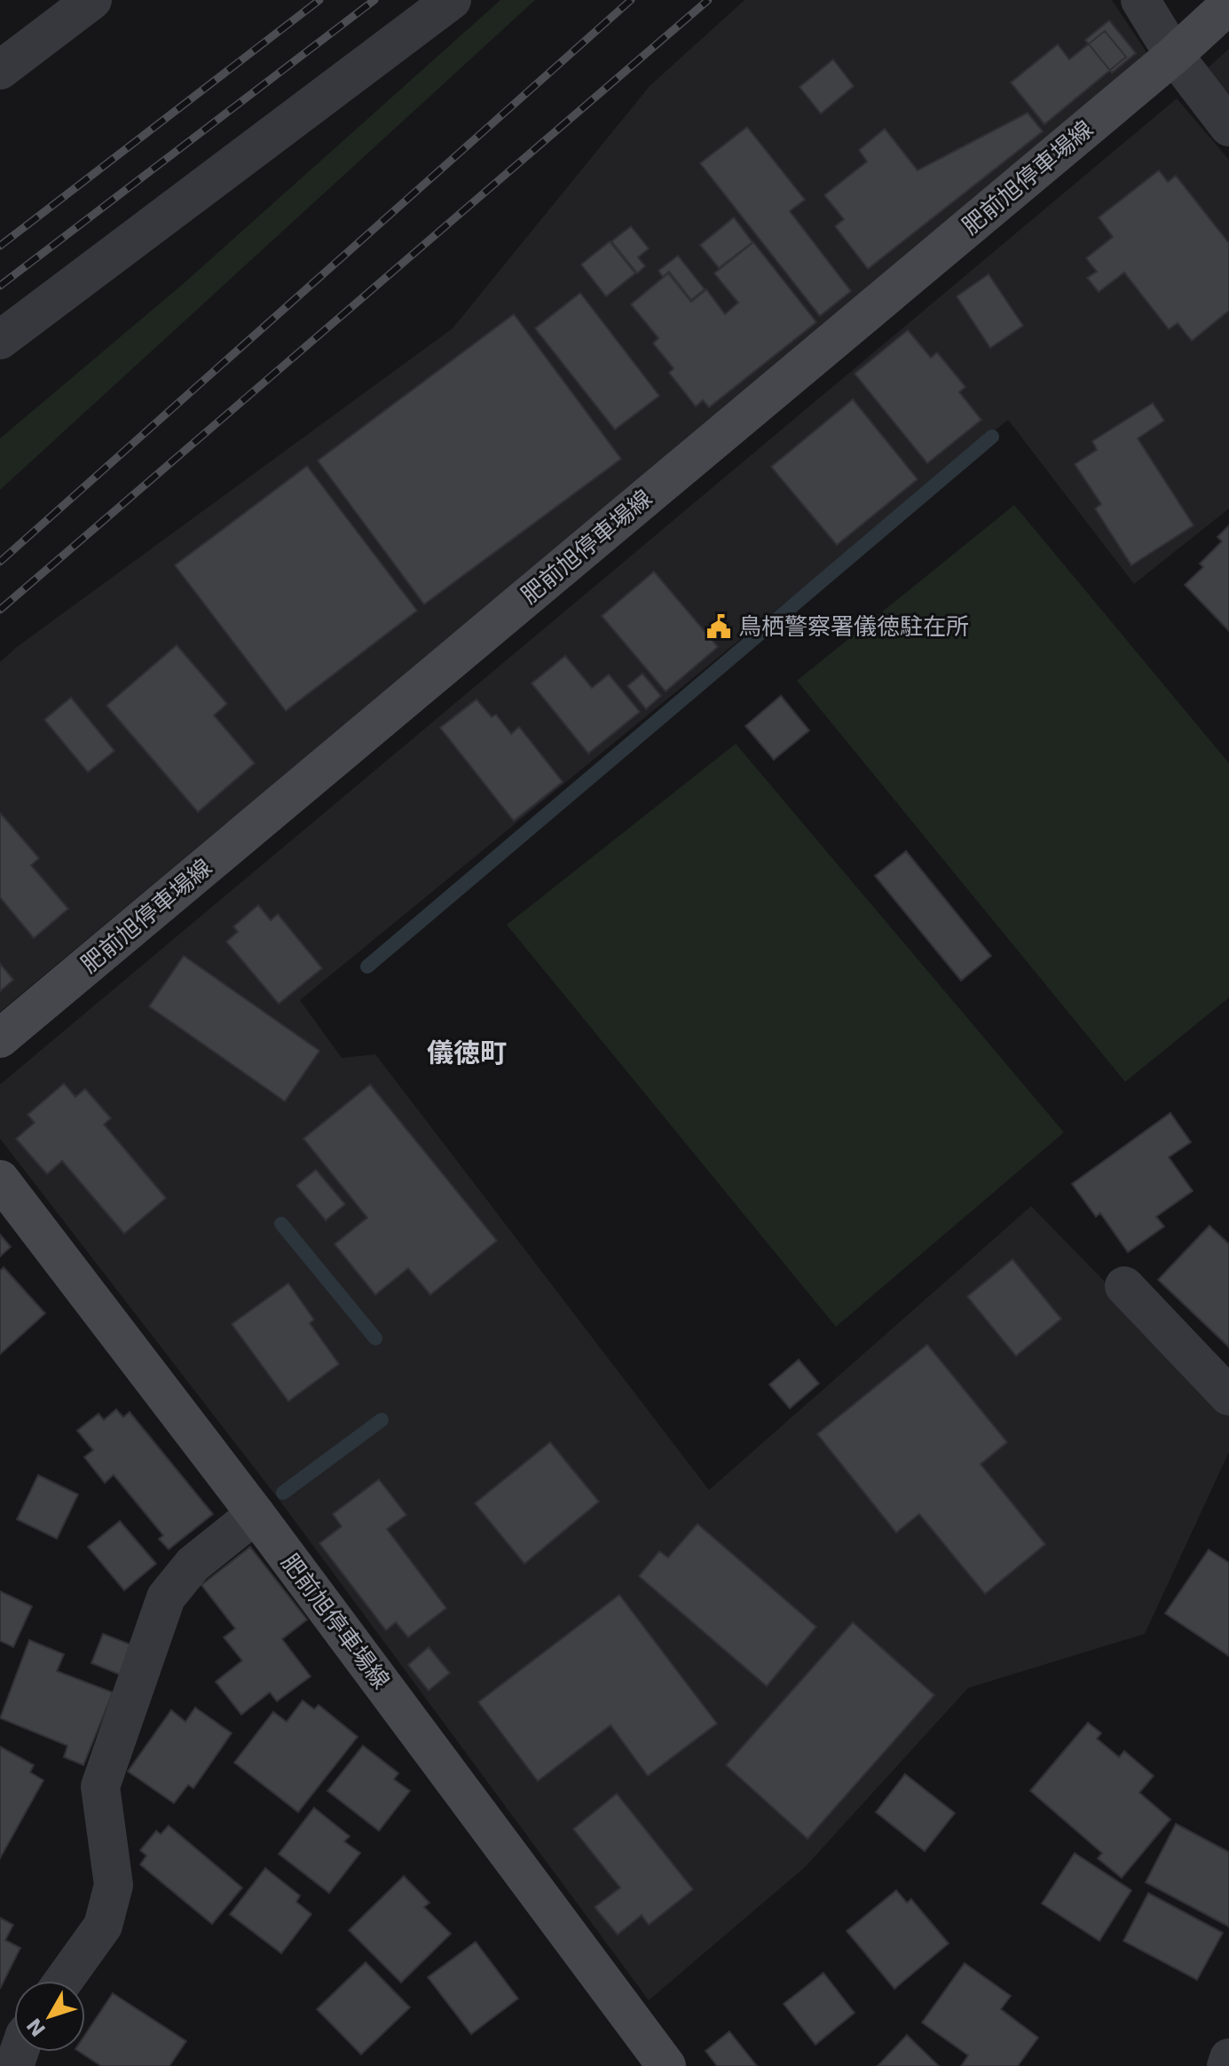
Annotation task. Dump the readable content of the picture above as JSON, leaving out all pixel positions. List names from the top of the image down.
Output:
{
  "streets": {
    "main road": ["肥前旭停車場線"]
  },
  "districts": ["儀徳町"],
  "places": {
    "public building": ["鳥栖警察署儀徳駐在所"]
  },
  "north": "bottom left"
}
